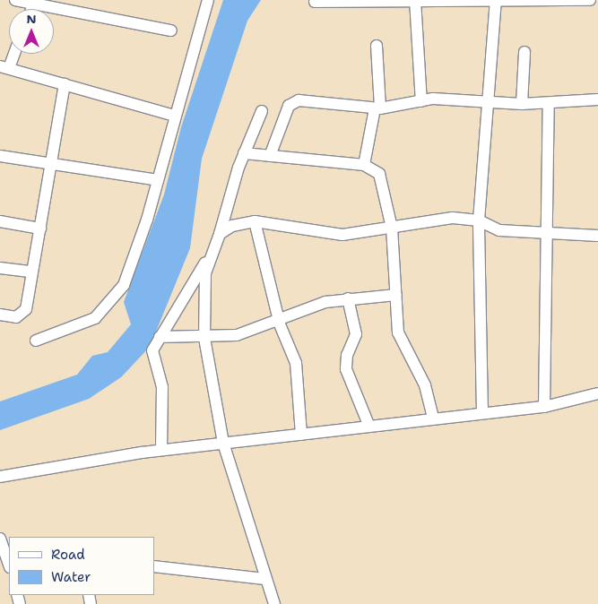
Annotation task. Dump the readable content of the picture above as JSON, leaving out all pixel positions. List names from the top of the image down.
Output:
{
  "legend": ["Road", "Water"],
  "north": "top"
}
